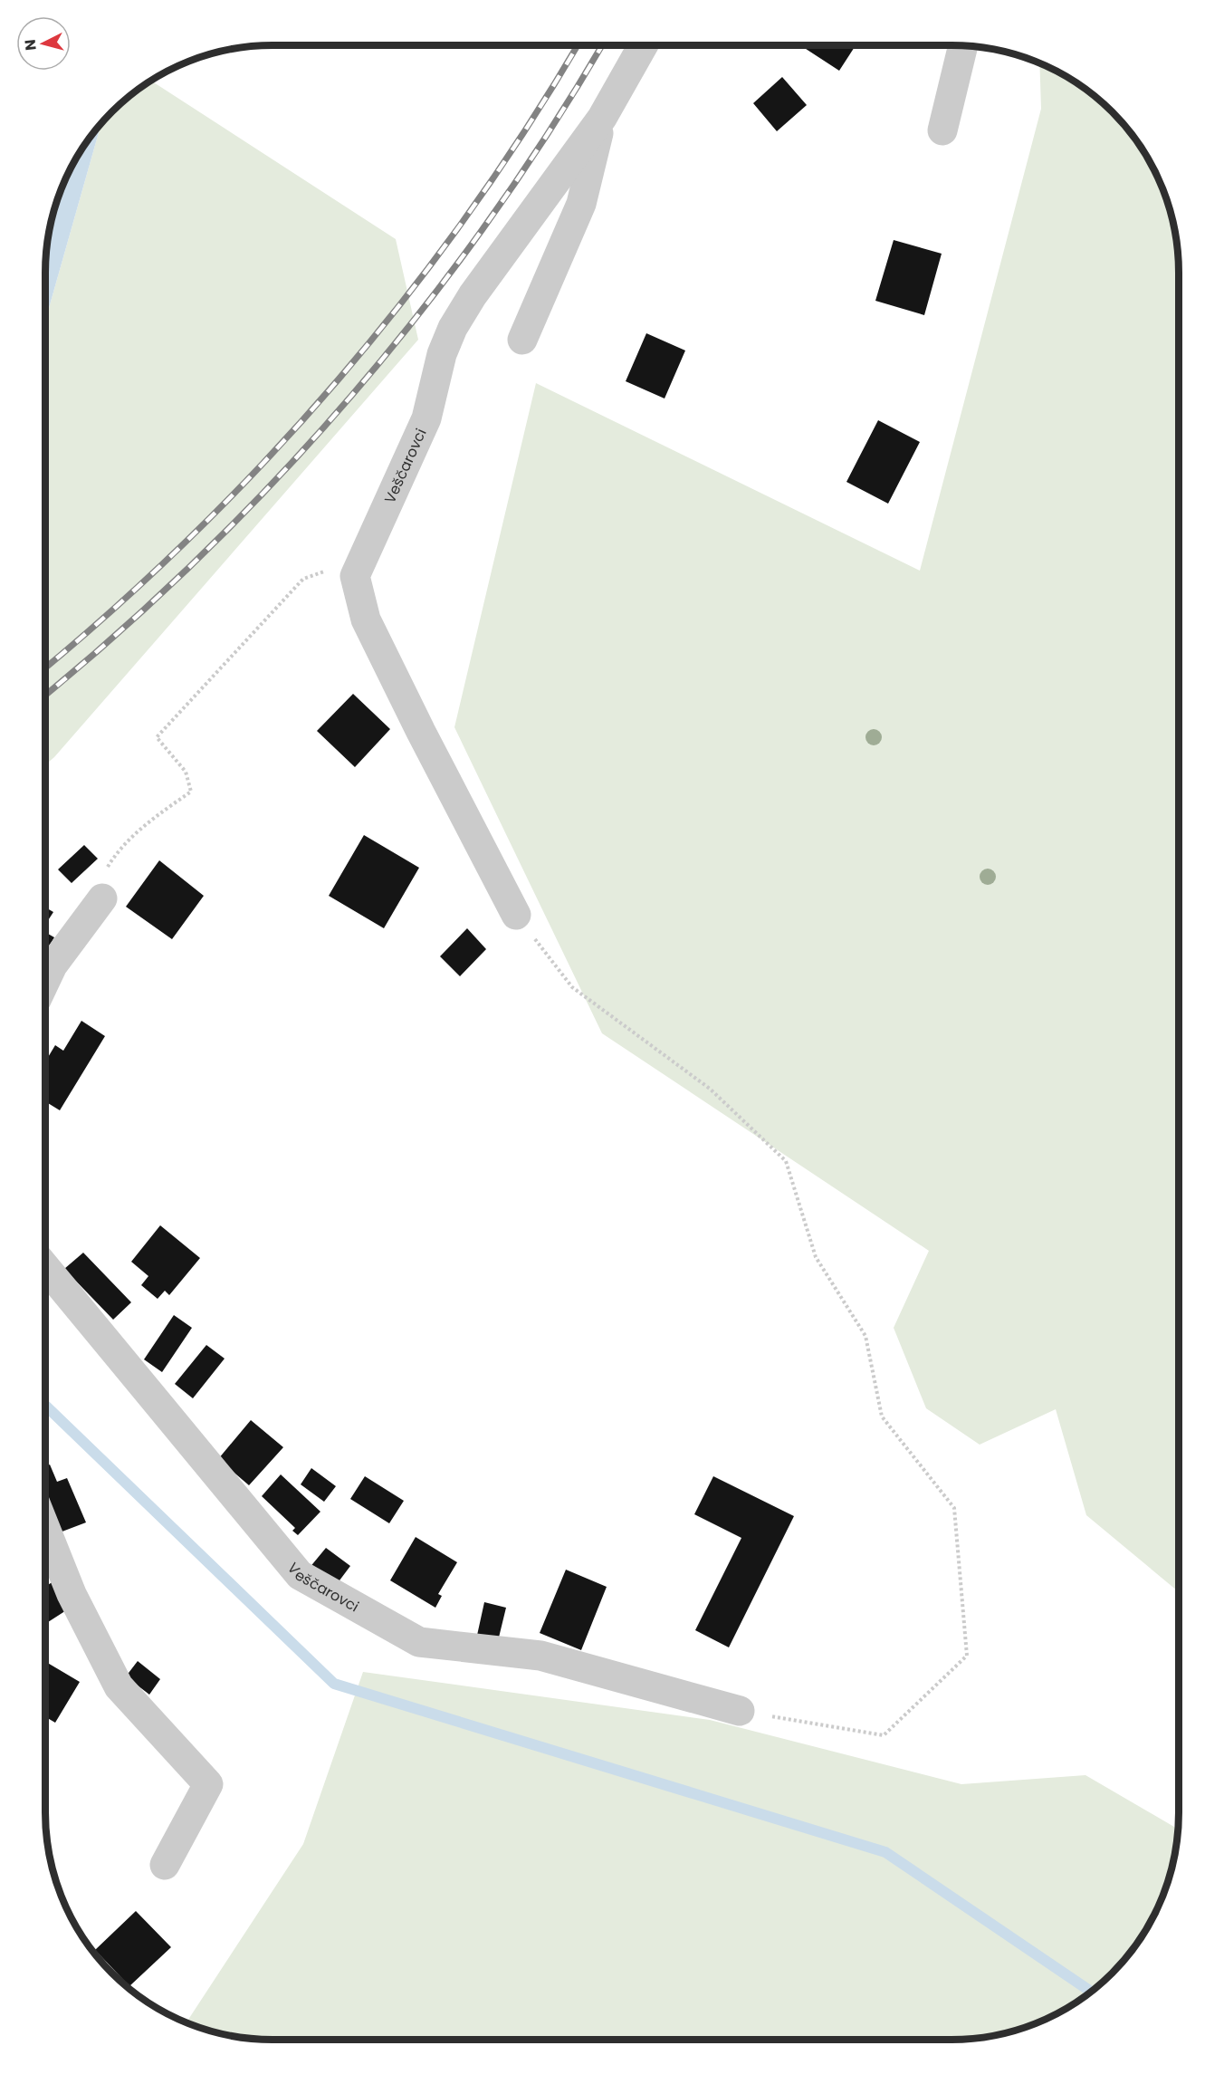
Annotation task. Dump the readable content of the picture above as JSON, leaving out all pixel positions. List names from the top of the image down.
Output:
{
  "streets": {
    "street": ["Veščarovci"]
  },
  "north": "left"
}
